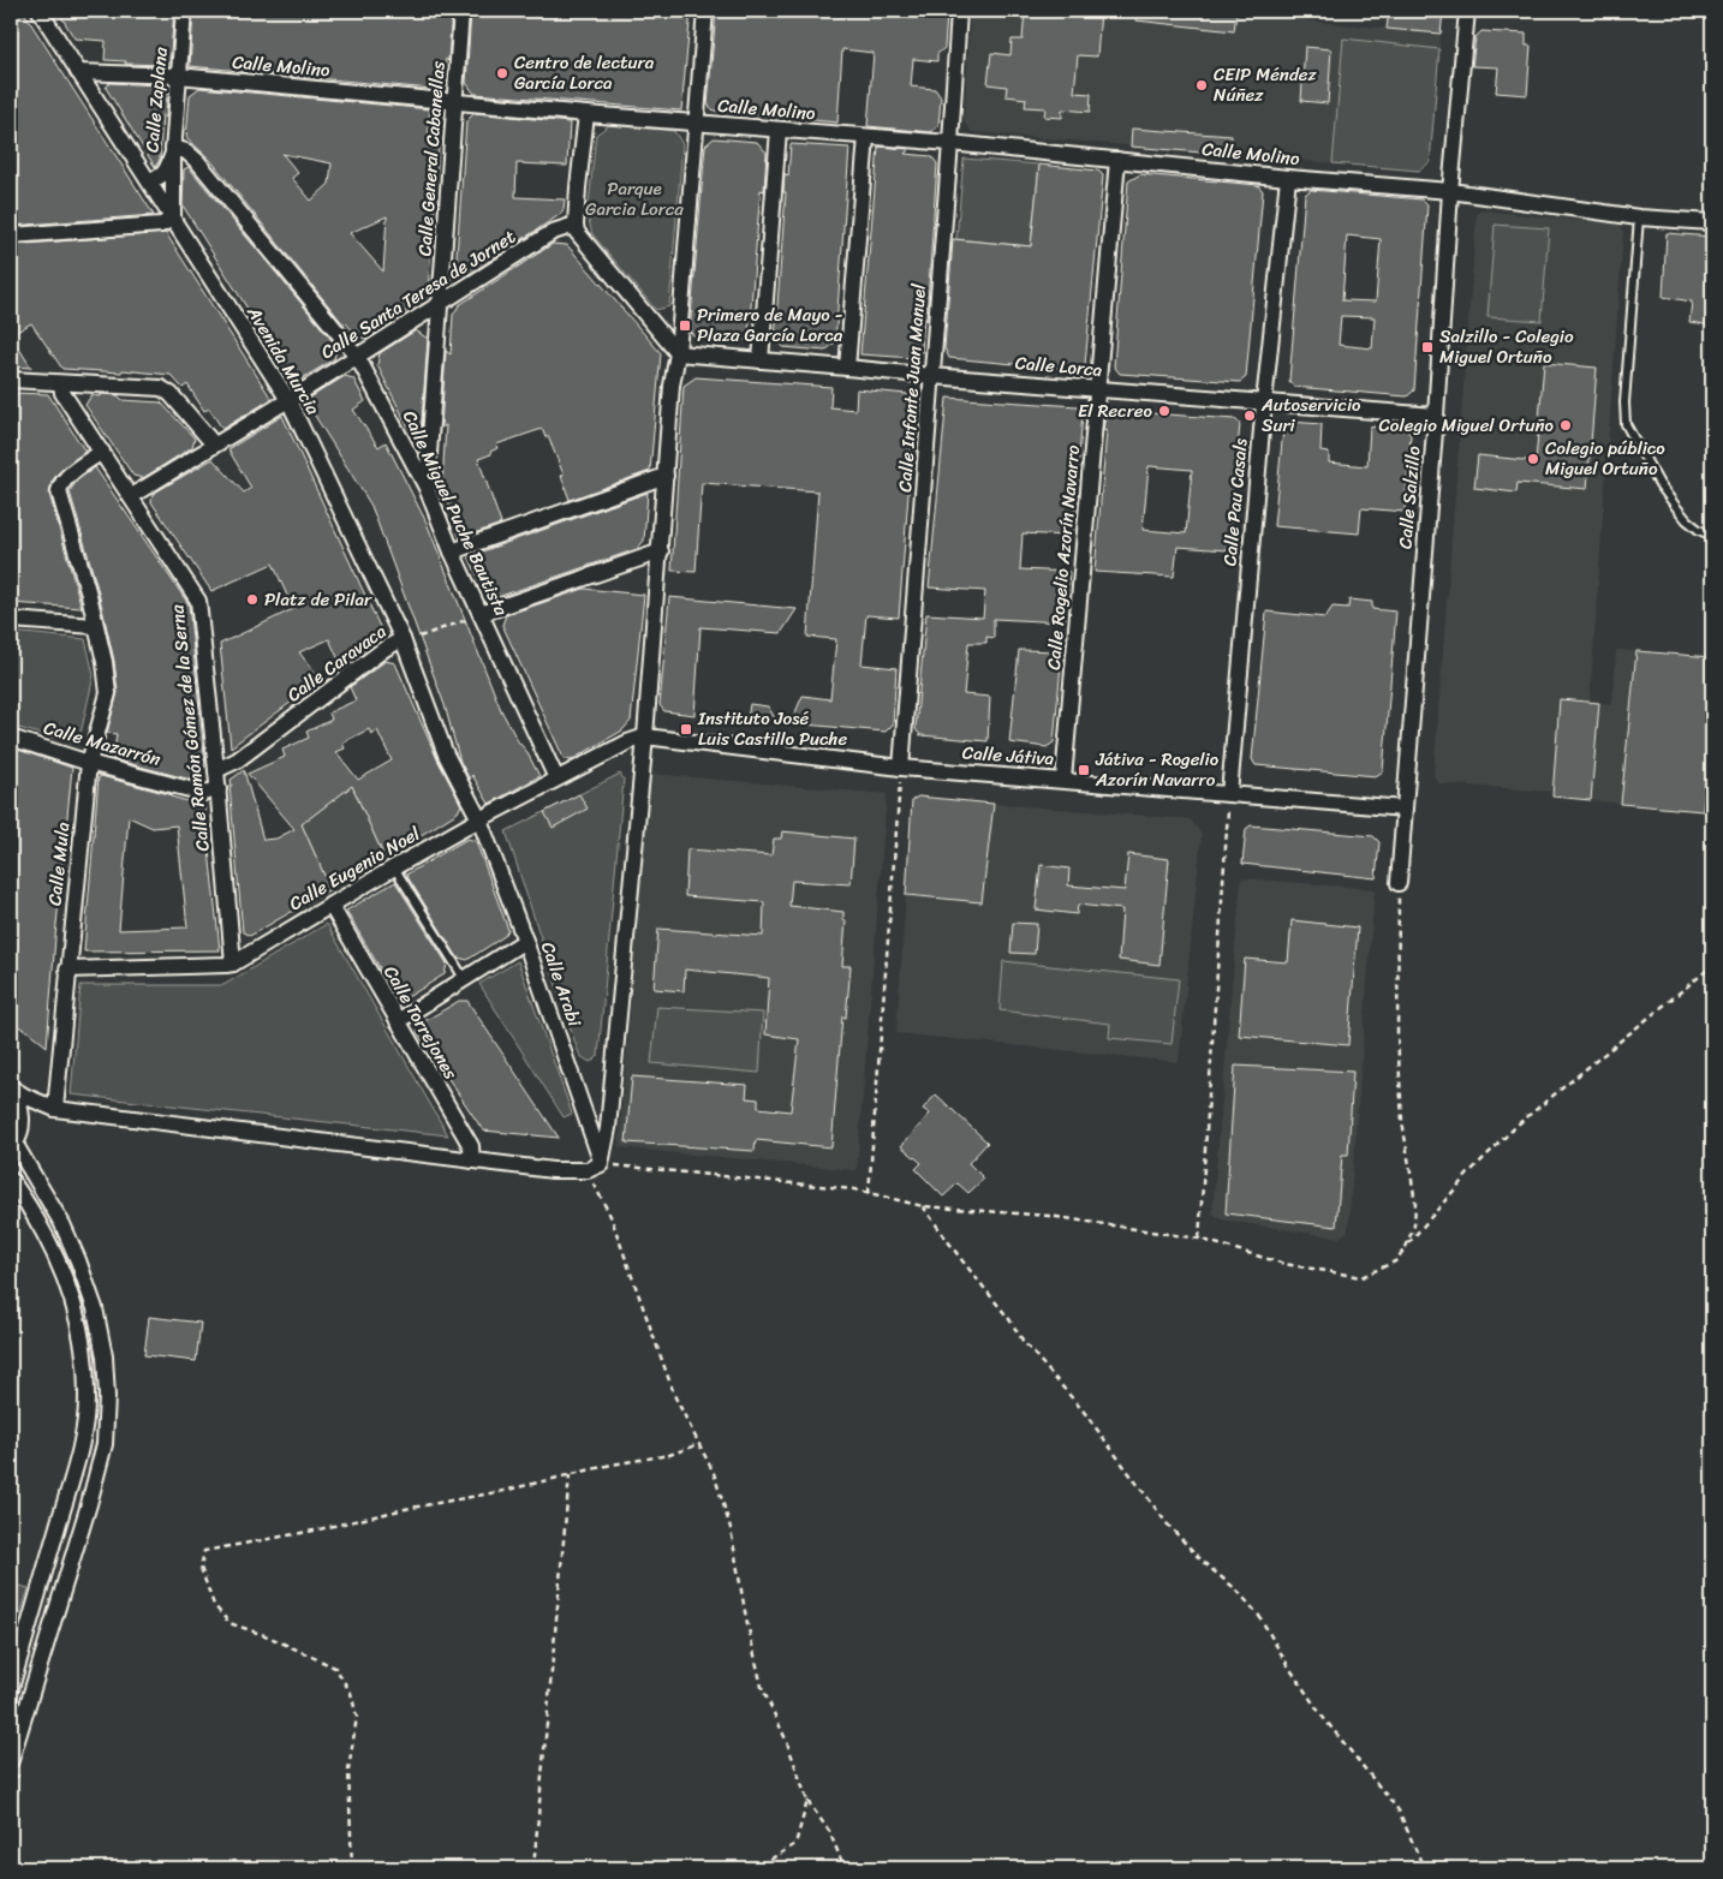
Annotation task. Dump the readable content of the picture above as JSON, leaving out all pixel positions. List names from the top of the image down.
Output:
{
  "streets": {
    "street": [
      "Calle Molino",
      "Calle Zaplana",
      "Calle General Cabanellas",
      "Calle Santa Teresa de Jornet",
      "Avenida Murcia",
      "Calle Lorca",
      "Calle Infante Juan Manuel",
      "Calle Salzillo",
      "Calle Pau Casals",
      "Calle Miguel Puche Bautista",
      "Calle Rogelio Azorín Navarro",
      "Calle Caravaca",
      "Calle Ramón Gómez de la Serna",
      "Calle Mazarrón",
      "Calle Játiva",
      "Calle Mula",
      "Calle Eugenio Noel",
      "Calle Arabi",
      "Calle Torrejones"
    ]
  },
  "crossings": [
    ["Calle Molino", "Calle Zaplana"],
    ["Calle Molino", "Calle General Cabanellas"],
    ["Calle Molino", "Avenida Murcia"],
    ["Calle Molino", "Calle Infante Juan Manuel"],
    ["Calle Molino", "Calle Salzillo"],
    ["Calle Molino", "Calle Pau Casals"],
    ["Calle Molino", "Calle Rogelio Azorín Navarro"],
    ["Calle Zaplana", "Avenida Murcia"],
    ["Calle Zaplana", "Calle Miguel Puche Bautista"],
    ["Calle General Cabanellas", "Calle Santa Teresa de Jornet"],
    ["Calle General Cabanellas", "Calle Miguel Puche Bautista"],
    ["Calle Santa Teresa de Jornet", "Avenida Murcia"],
    ["Calle Santa Teresa de Jornet", "Calle Miguel Puche Bautista"],
    ["Calle Santa Teresa de Jornet", "Calle Ramón Gómez de la Serna"],
    ["Avenida Murcia", "Calle Caravaca"],
    ["Avenida Murcia", "Calle Eugenio Noel"],
    ["Avenida Murcia", "Calle Arabi"],
    ["Calle Lorca", "Calle Infante Juan Manuel"],
    ["Calle Lorca", "Calle Salzillo"],
    ["Calle Lorca", "Calle Pau Casals"],
    ["Calle Lorca", "Calle Rogelio Azorín Navarro"],
    ["Calle Infante Juan Manuel", "Calle Játiva"],
    ["Calle Salzillo", "Calle Játiva"],
    ["Calle Pau Casals", "Calle Játiva"],
    ["Calle Miguel Puche Bautista", "Calle Caravaca"],
    ["Calle Miguel Puche Bautista", "Calle Eugenio Noel"],
    ["Calle Rogelio Azorín Navarro", "Calle Játiva"],
    ["Calle Caravaca", "Calle Ramón Gómez de la Serna"],
    ["Calle Ramón Gómez de la Serna", "Calle Mazarrón"],
    ["Calle Ramón Gómez de la Serna", "Calle Mula"],
    ["Calle Ramón Gómez de la Serna", "Calle Eugenio Noel"],
    ["Calle Mazarrón", "Calle Mula"],
    ["Calle Játiva", "Calle Eugenio Noel"],
    ["Calle Mula", "Calle Eugenio Noel"],
    ["Calle Eugenio Noel", "Calle Arabi"],
    ["Calle Eugenio Noel", "Calle Torrejones"]
  ],
  "parks": ["Parque Garcia Lorca"],
  "places": {
    "other": [
      "Centro de lectura García Lorca",
      "CEIP Méndez Núñez",
      "El Recreo",
      "Autoservicio Suri",
      "Colegio Miguel Ortuño",
      "Colegio público Miguel Ortuño",
      "Platz de Pilar"
    ],
    "transit": [
      "Primero de Mayo - Plaza García Lorca",
      "Salzillo - Colegio Miguel Ortuño",
      "Instituto José Luis Castillo Puche",
      "Játiva - Rogelio Azorín Navarro"
    ]
  }
}
